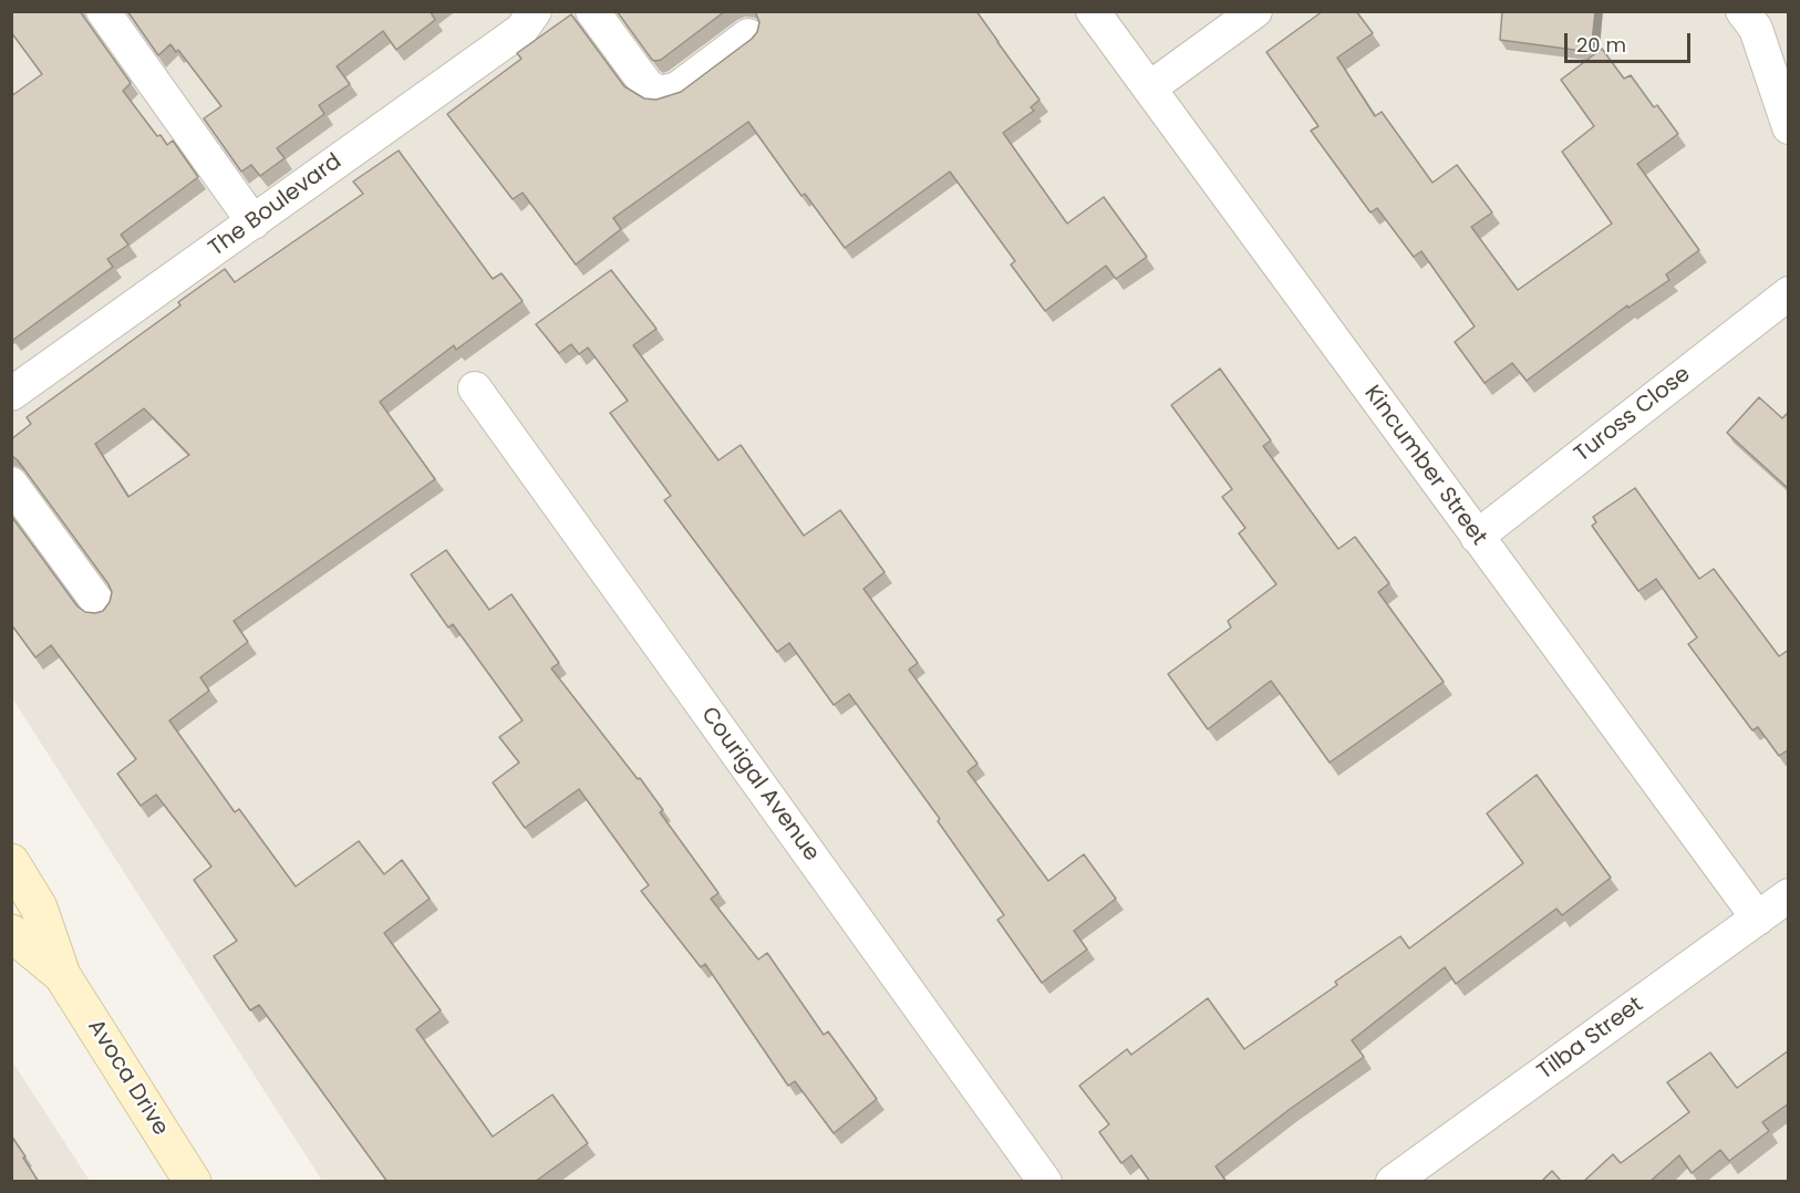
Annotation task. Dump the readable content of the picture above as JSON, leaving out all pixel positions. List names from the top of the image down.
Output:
{
  "streets": {
    "main road": ["Avoca Drive"],
    "street": [
      "The Boulevard",
      "Tuross Close",
      "Kincumber Street",
      "Courigal Avenue",
      "Tilba Street"
    ]
  },
  "crossings": [
    ["Tuross Close", "Kincumber Street"],
    ["Kincumber Street", "Tilba Street"]
  ],
  "scale_bar": "20 m"
}
